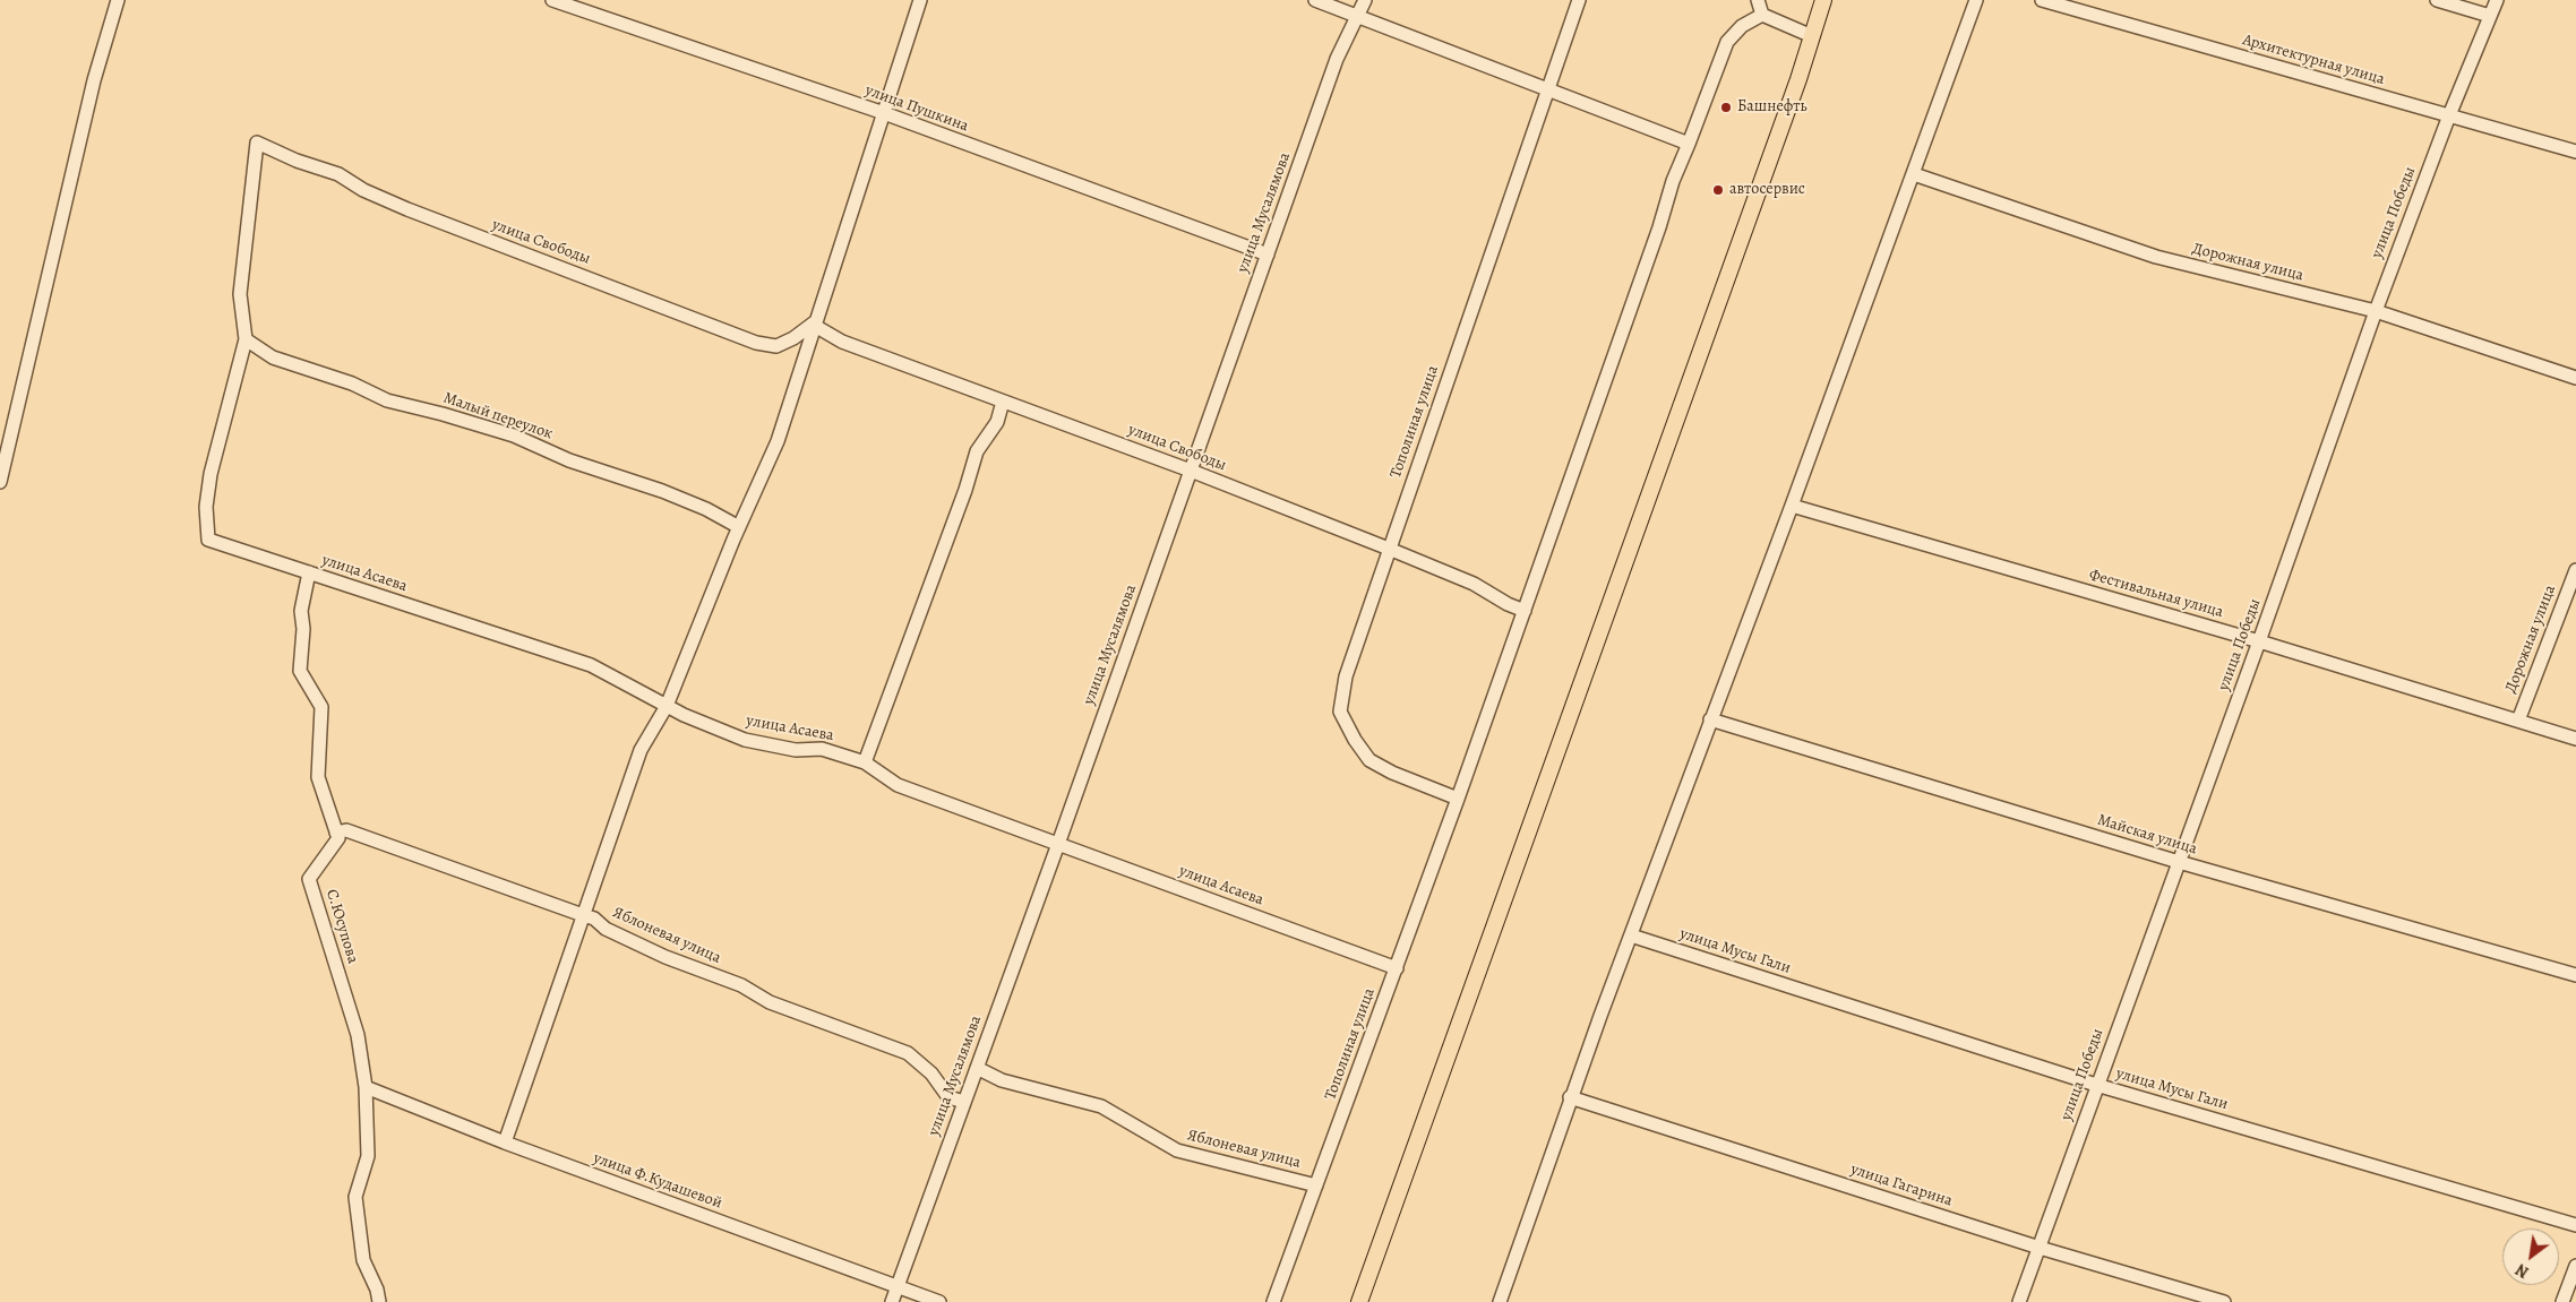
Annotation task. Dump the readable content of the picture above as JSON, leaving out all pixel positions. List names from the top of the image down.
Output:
{
  "streets": {
    "street": [
      "Архитектурная улица",
      "улица Пушкина",
      "улица Мусалямова",
      "улица Победы",
      "улица Свободы",
      "Дорожная улица",
      "Малый переулок",
      "Тополиная улица",
      "улица Асаева",
      "Фестивальная улица",
      "Майская улица",
      "С.Юсупова",
      "Яблоневая улица",
      "улица Мусы Гали",
      "улица Ф.Кудашевой",
      "улица Гагарина"
    ]
  },
  "crossings": [
    ["Архитектурная улица", "улица Победы"],
    ["улица Пушкина", "улица Мусалямова"],
    ["улица Мусалямова", "улица Свободы"],
    ["улица Мусалямова", "улица Асаева"],
    ["улица Мусалямова", "Яблоневая улица"],
    ["улица Мусалямова", "улица Ф.Кудашевой"],
    ["улица Победы", "Дорожная улица"],
    ["улица Победы", "Фестивальная улица"],
    ["улица Победы", "Майская улица"],
    ["улица Победы", "улица Мусы Гали"],
    ["улица Победы", "улица Гагарина"],
    ["улица Свободы", "Малый переулок"],
    ["улица Свободы", "Тополиная улица"],
    ["улица Свободы", "улица Асаева"],
    ["Дорожная улица", "Фестивальная улица"],
    ["Малый переулок", "улица Асаева"],
    ["Тополиная улица", "улица Асаева"],
    ["Тополиная улица", "Яблоневая улица"],
    ["С.Юсупова", "Яблоневая улица"],
    ["С.Юсупова", "улица Ф.Кудашевой"]
  ],
  "places": ["Башнефть", "автосервис"],
  "north": "bottom left"
}
